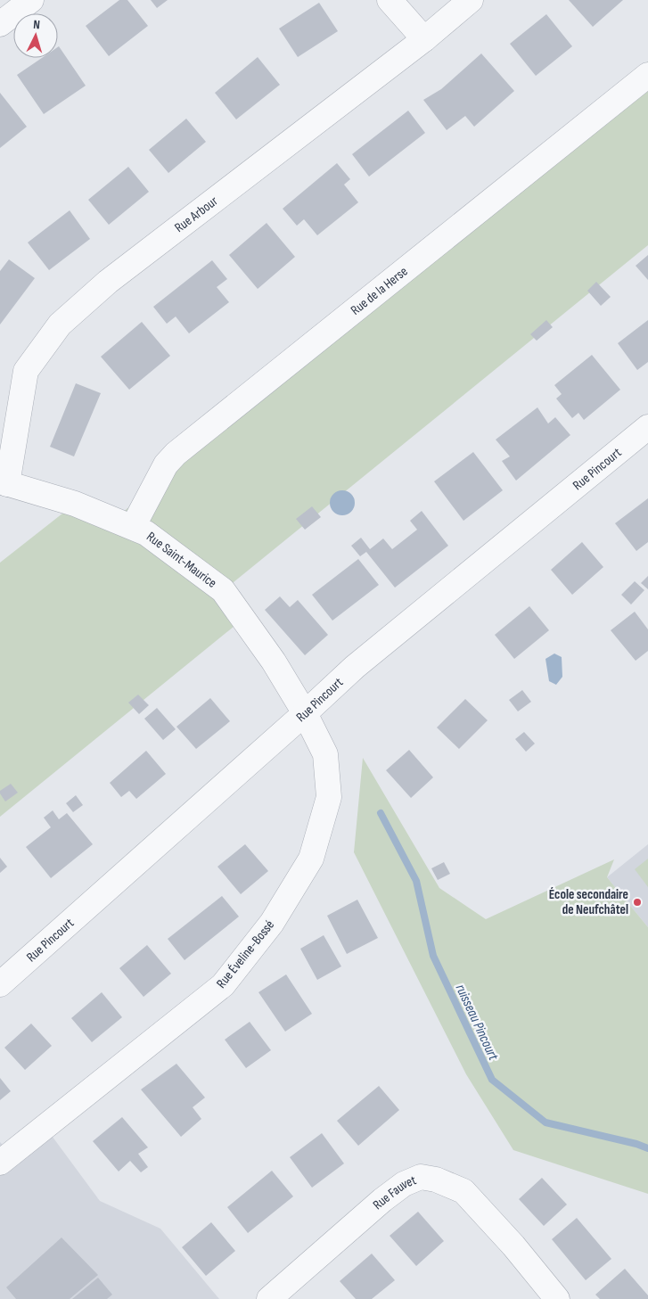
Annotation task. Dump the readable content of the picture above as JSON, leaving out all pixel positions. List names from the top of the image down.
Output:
{
  "streets": {
    "street": [
      "Rue Arbour",
      "Rue de la Herse",
      "Rue Pincourt",
      "Rue Saint-Maurice",
      "Rue Éveline-Bossé",
      "Rue Fauvet"
    ]
  },
  "crossings": [
    ["Rue Arbour", "Rue Saint-Maurice"],
    ["Rue de la Herse", "Rue Saint-Maurice"],
    ["Rue Pincourt", "Rue Saint-Maurice"],
    ["Rue Pincourt", "Rue Éveline-Bossé"],
    ["Rue Saint-Maurice", "Rue Éveline-Bossé"]
  ],
  "water": ["ruisseau Pincourt"],
  "places": ["École secondaire de Neufchâtel"],
  "north": "top"
}
